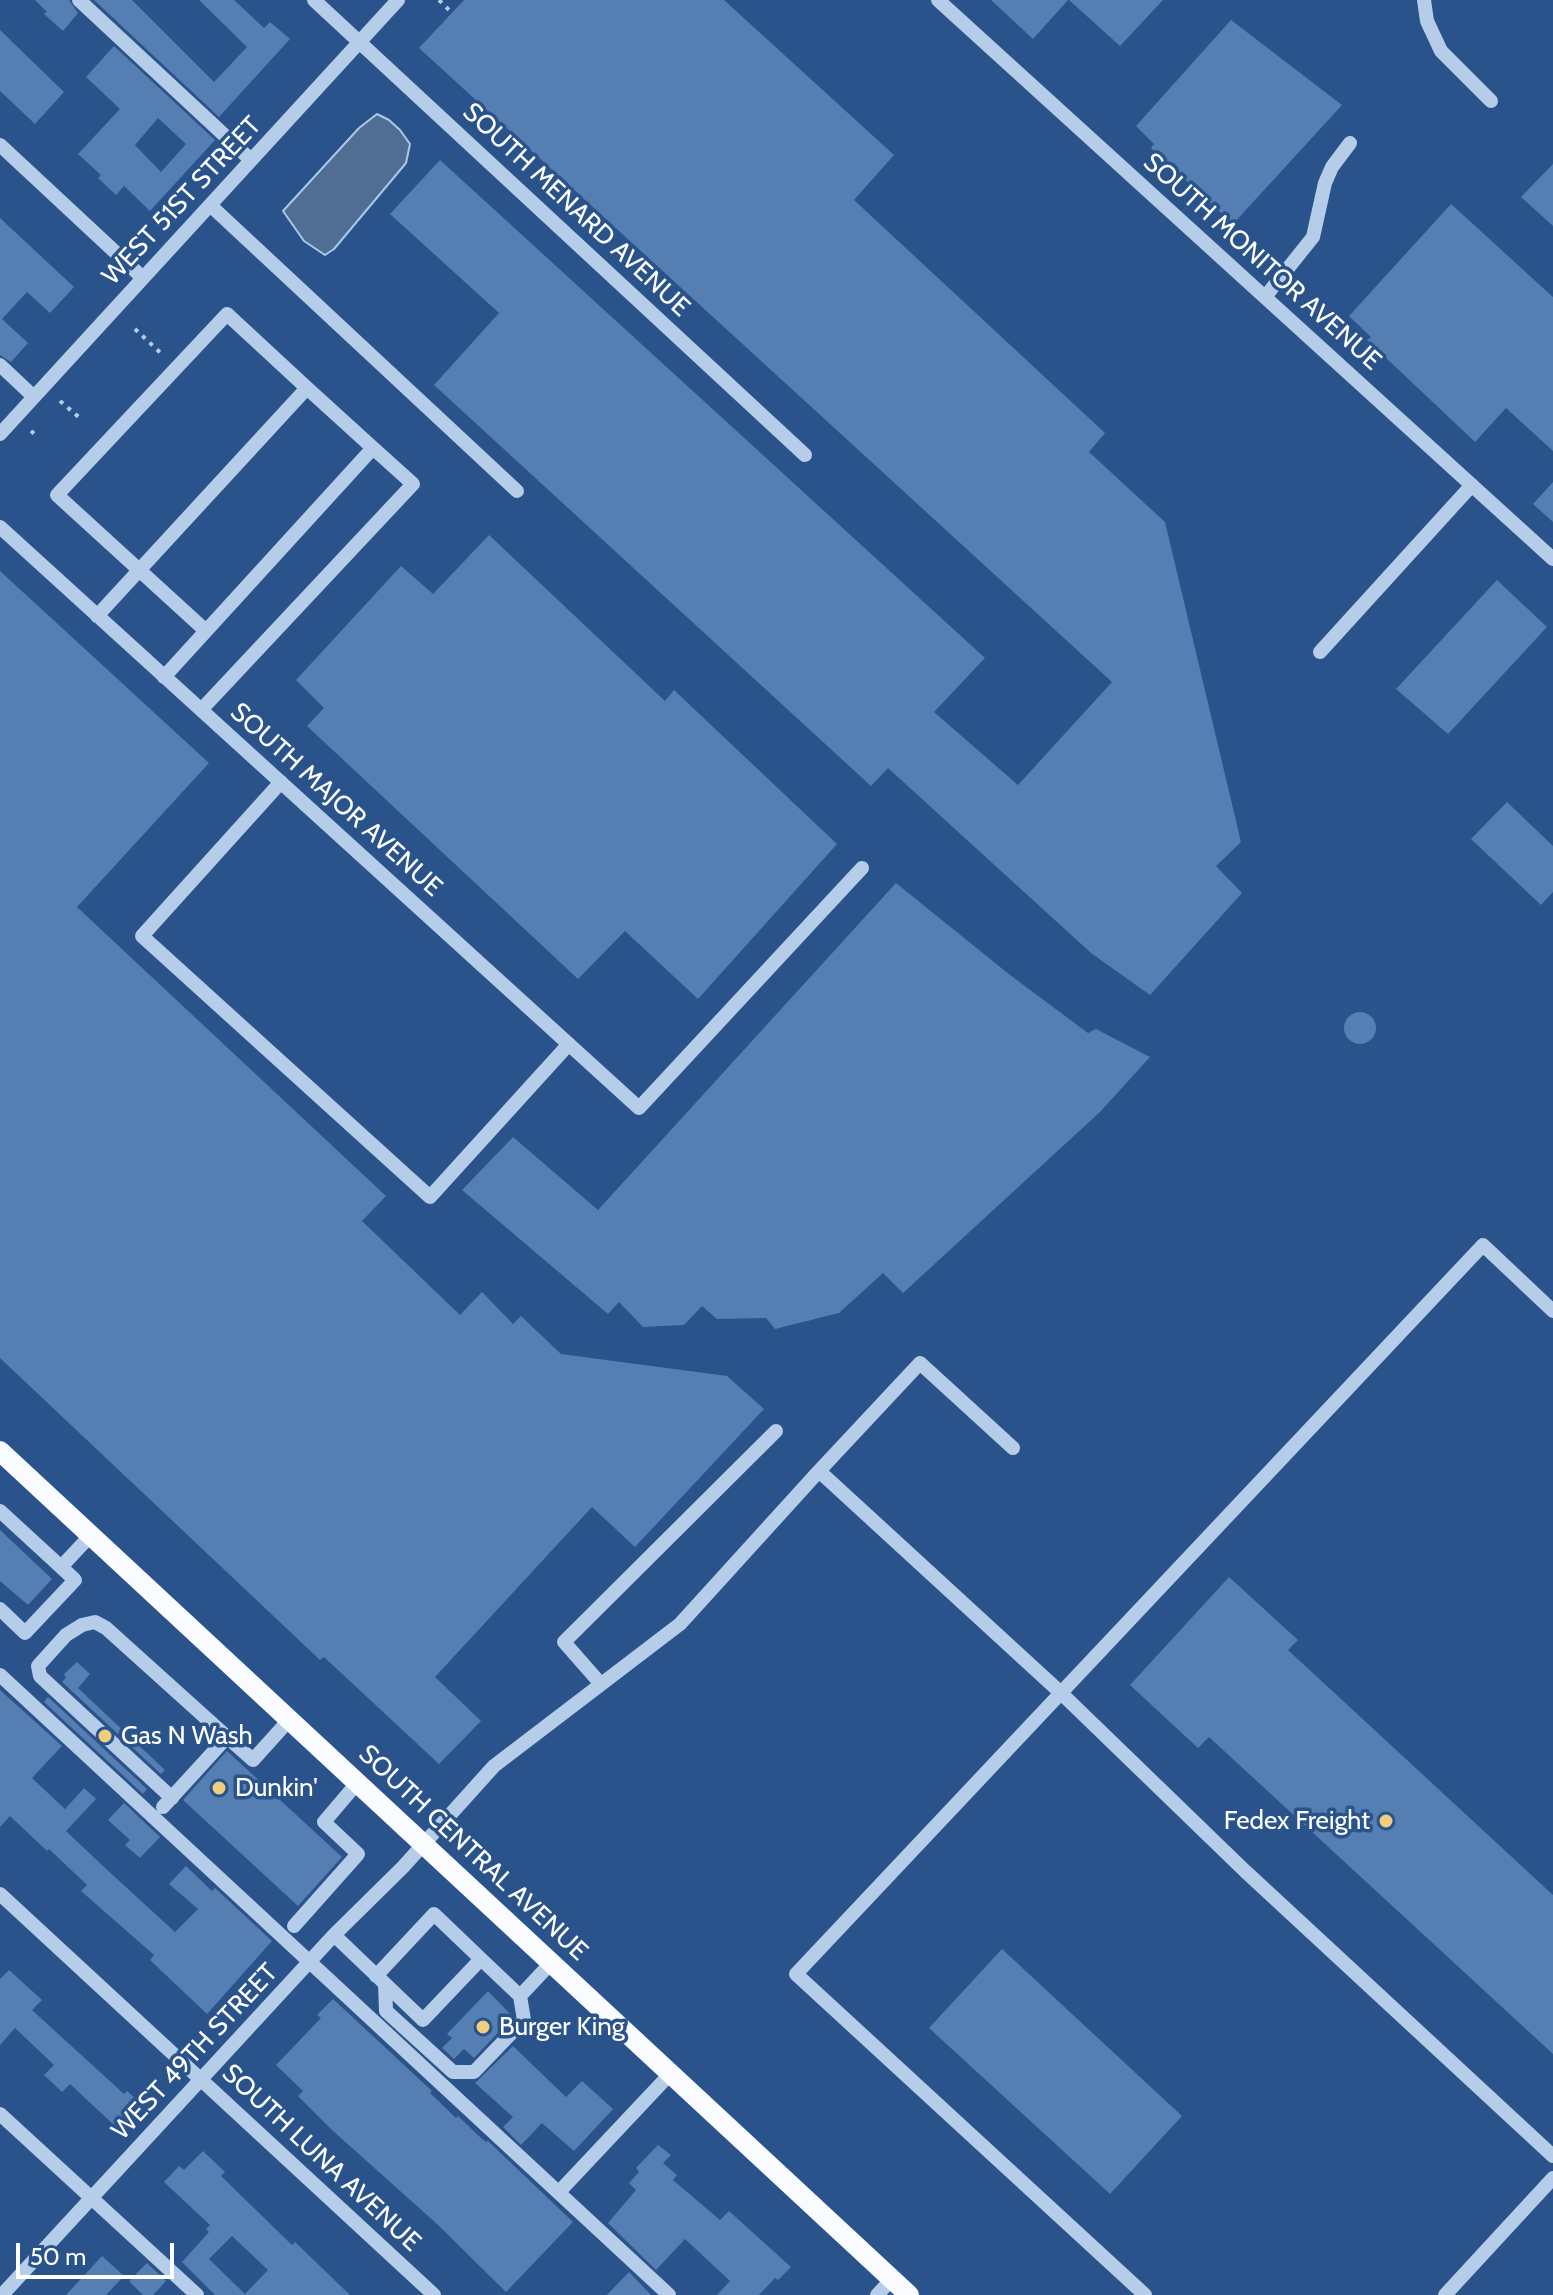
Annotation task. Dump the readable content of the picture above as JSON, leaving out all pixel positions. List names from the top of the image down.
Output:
{
  "streets": {
    "main road": ["SOUTH CENTRAL AVENUE"],
    "street": [
      "WEST 51ST STREET",
      "SOUTH MENARD AVENUE",
      "SOUTH MONITOR AVENUE",
      "SOUTH MAJOR AVENUE",
      "WEST 49TH STREET",
      "SOUTH LUNA AVENUE"
    ]
  },
  "crossings": [
    ["WEST 51ST STREET", "SOUTH MENARD AVENUE"],
    ["SOUTH CENTRAL AVENUE", "WEST 49TH STREET"],
    ["WEST 49TH STREET", "SOUTH LUNA AVENUE"]
  ],
  "places": [
    "Gas N Wash",
    "Dunkin'",
    "Fedex Freight",
    "Burger King"
  ],
  "scale_bar": "50 m"
}
